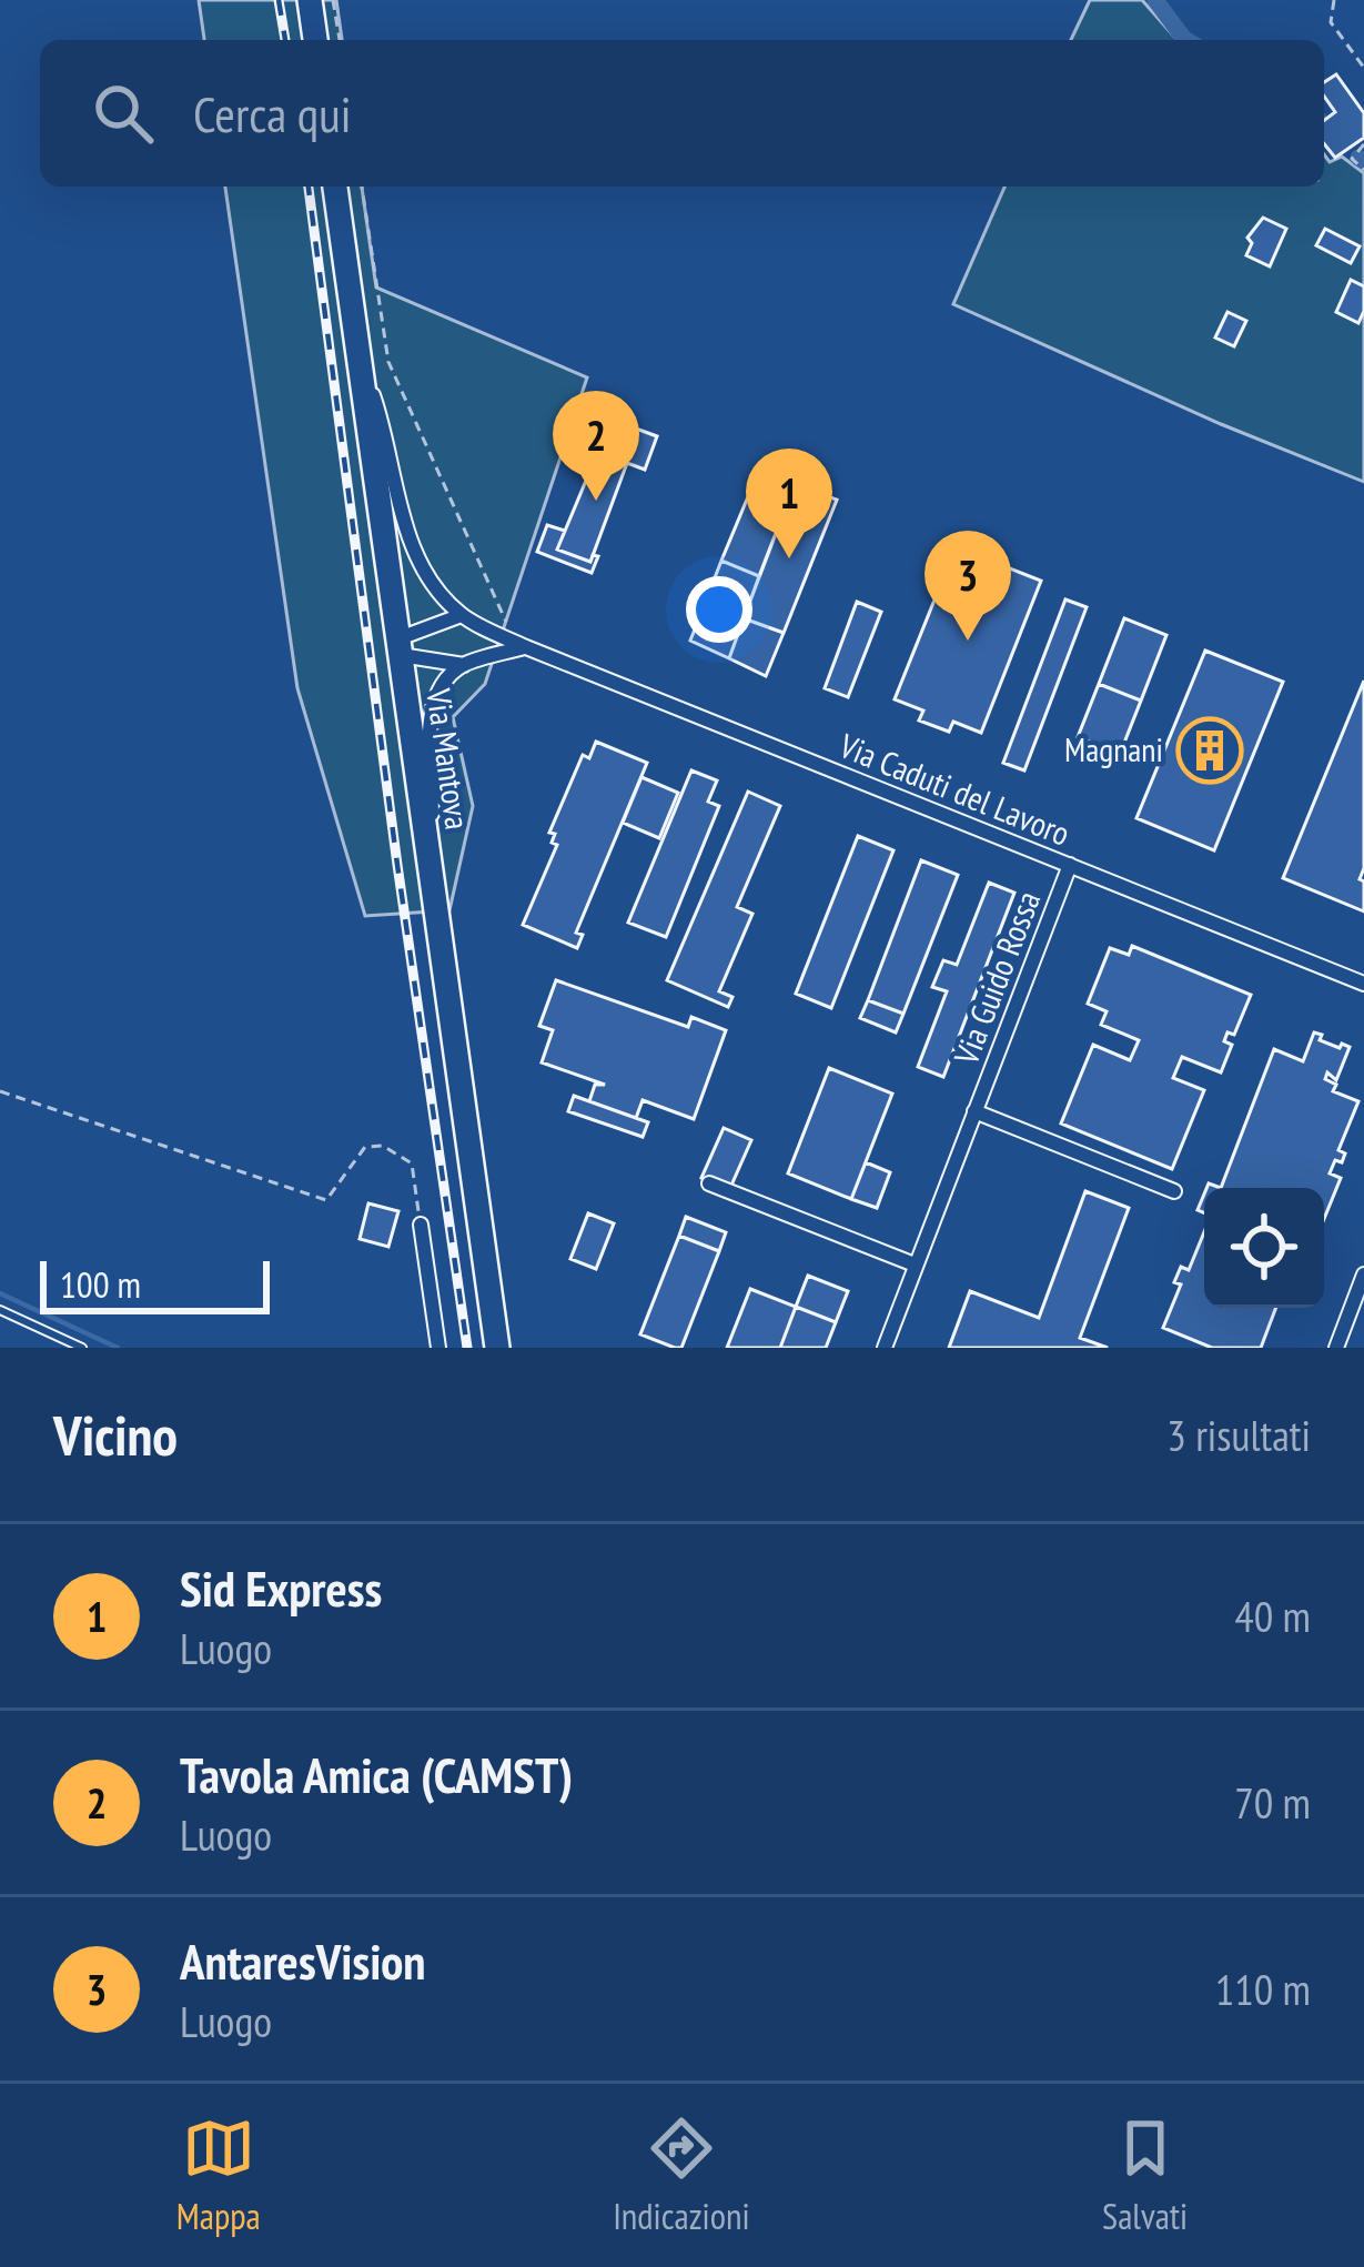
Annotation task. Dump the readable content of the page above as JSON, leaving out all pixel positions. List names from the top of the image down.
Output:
{
  "streets": {
    "main road": ["Via Mantova"],
    "street": ["Via Caduti del Lavoro", "Via Guido Rossa"]
  },
  "crossings": [
    ["Via Mantova", "Via Caduti del Lavoro"],
    ["Via Caduti del Lavoro", "Via Guido Rossa"]
  ],
  "places": {
    "building": ["Magnani"]
  },
  "scale_bar": "100 m",
  "page": {
    "search": "Cerca qui",
    "pins": ["2", "1", "3"],
    "scale": "100 m",
    "heading": ["Vicino", "3 risultati"],
    "list": [
      {
        "mark": "1",
        "name": "Sid Express",
        "note": "Luogo",
        "value": "40 m"
      },
      {
        "mark": "2",
        "name": "Tavola Amica (CAMST)",
        "note": "Luogo",
        "value": "70 m"
      },
      {
        "mark": "3",
        "name": "AntaresVision",
        "note": "Luogo",
        "value": "110 m"
      }
    ],
    "nav": ["Mappa", "Indicazioni", "Salvati"]
  }
}
